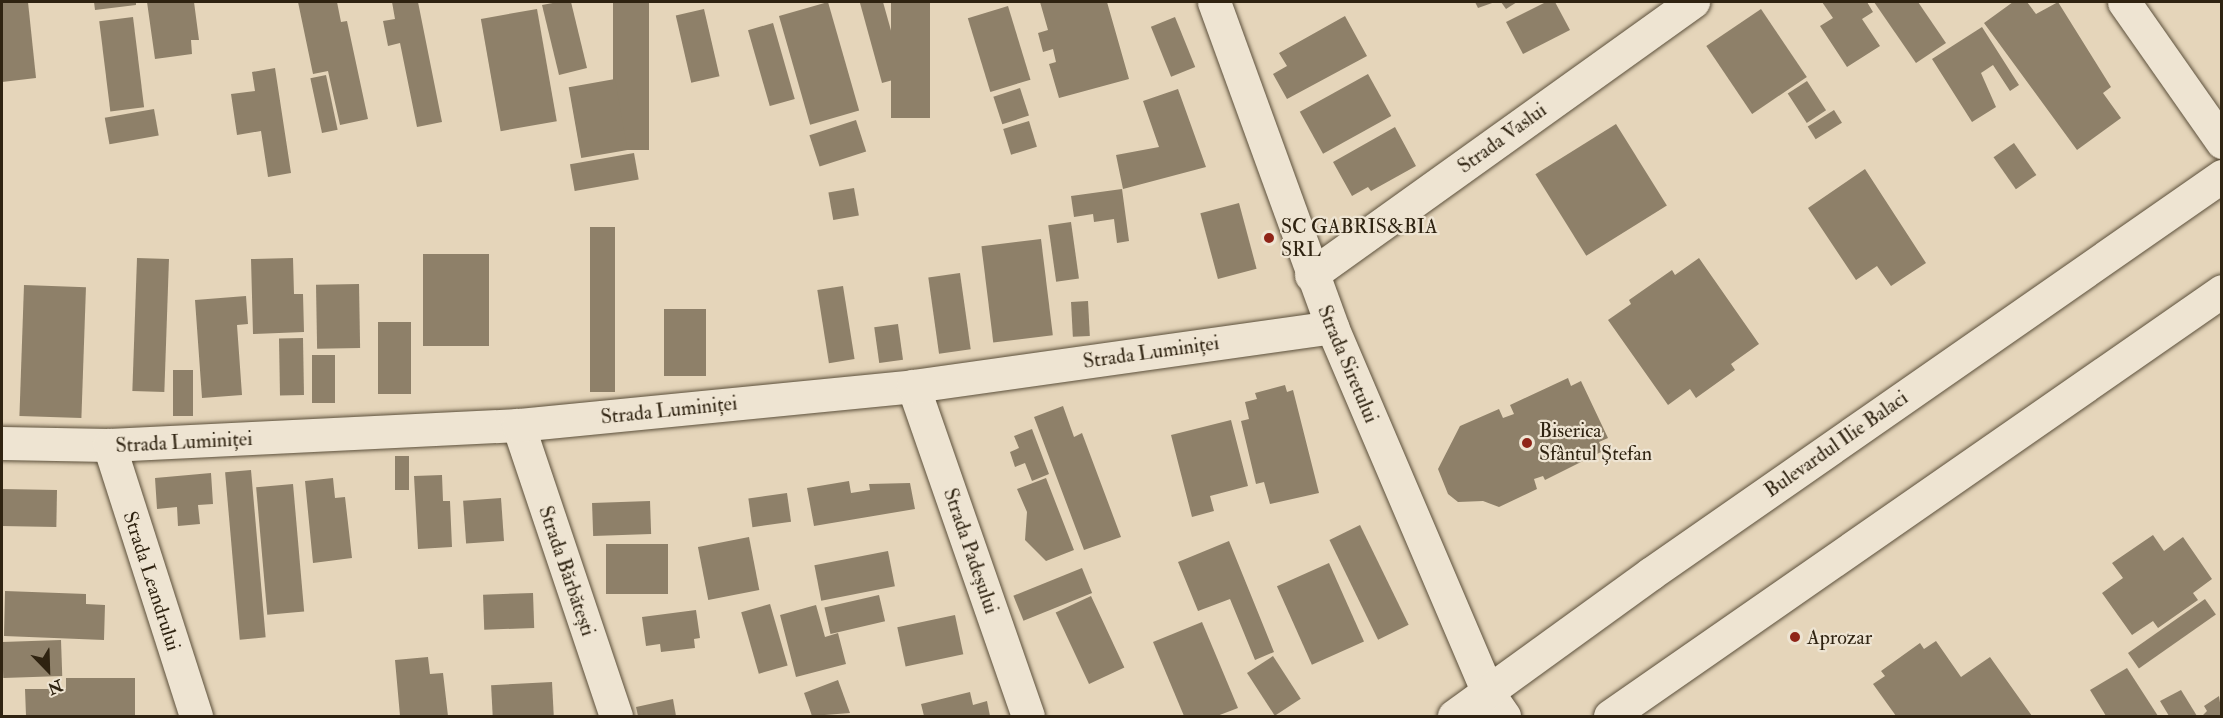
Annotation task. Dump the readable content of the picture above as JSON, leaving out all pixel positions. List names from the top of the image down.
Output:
{
  "streets": {
    "street": [
      "Strada Vaslui",
      "Strada Luminiței",
      "Strada Siretului",
      "Bulevardul Ilie Balaci",
      "Strada Padeșului",
      "Strada Bărbătești",
      "Strada Leandrului"
    ]
  },
  "crossings": [
    ["Strada Vaslui", "Strada Siretului"],
    ["Strada Luminiței", "Strada Siretului"],
    ["Strada Luminiței", "Strada Padeșului"],
    ["Strada Luminiței", "Strada Bărbătești"],
    ["Strada Luminiței", "Strada Leandrului"],
    ["Strada Siretului", "Bulevardul Ilie Balaci"]
  ],
  "places": ["SC GABRIS&BIA SRL", "Biserica Sfântul Ștefan", "Aprozar"],
  "north": "bottom right"
}
